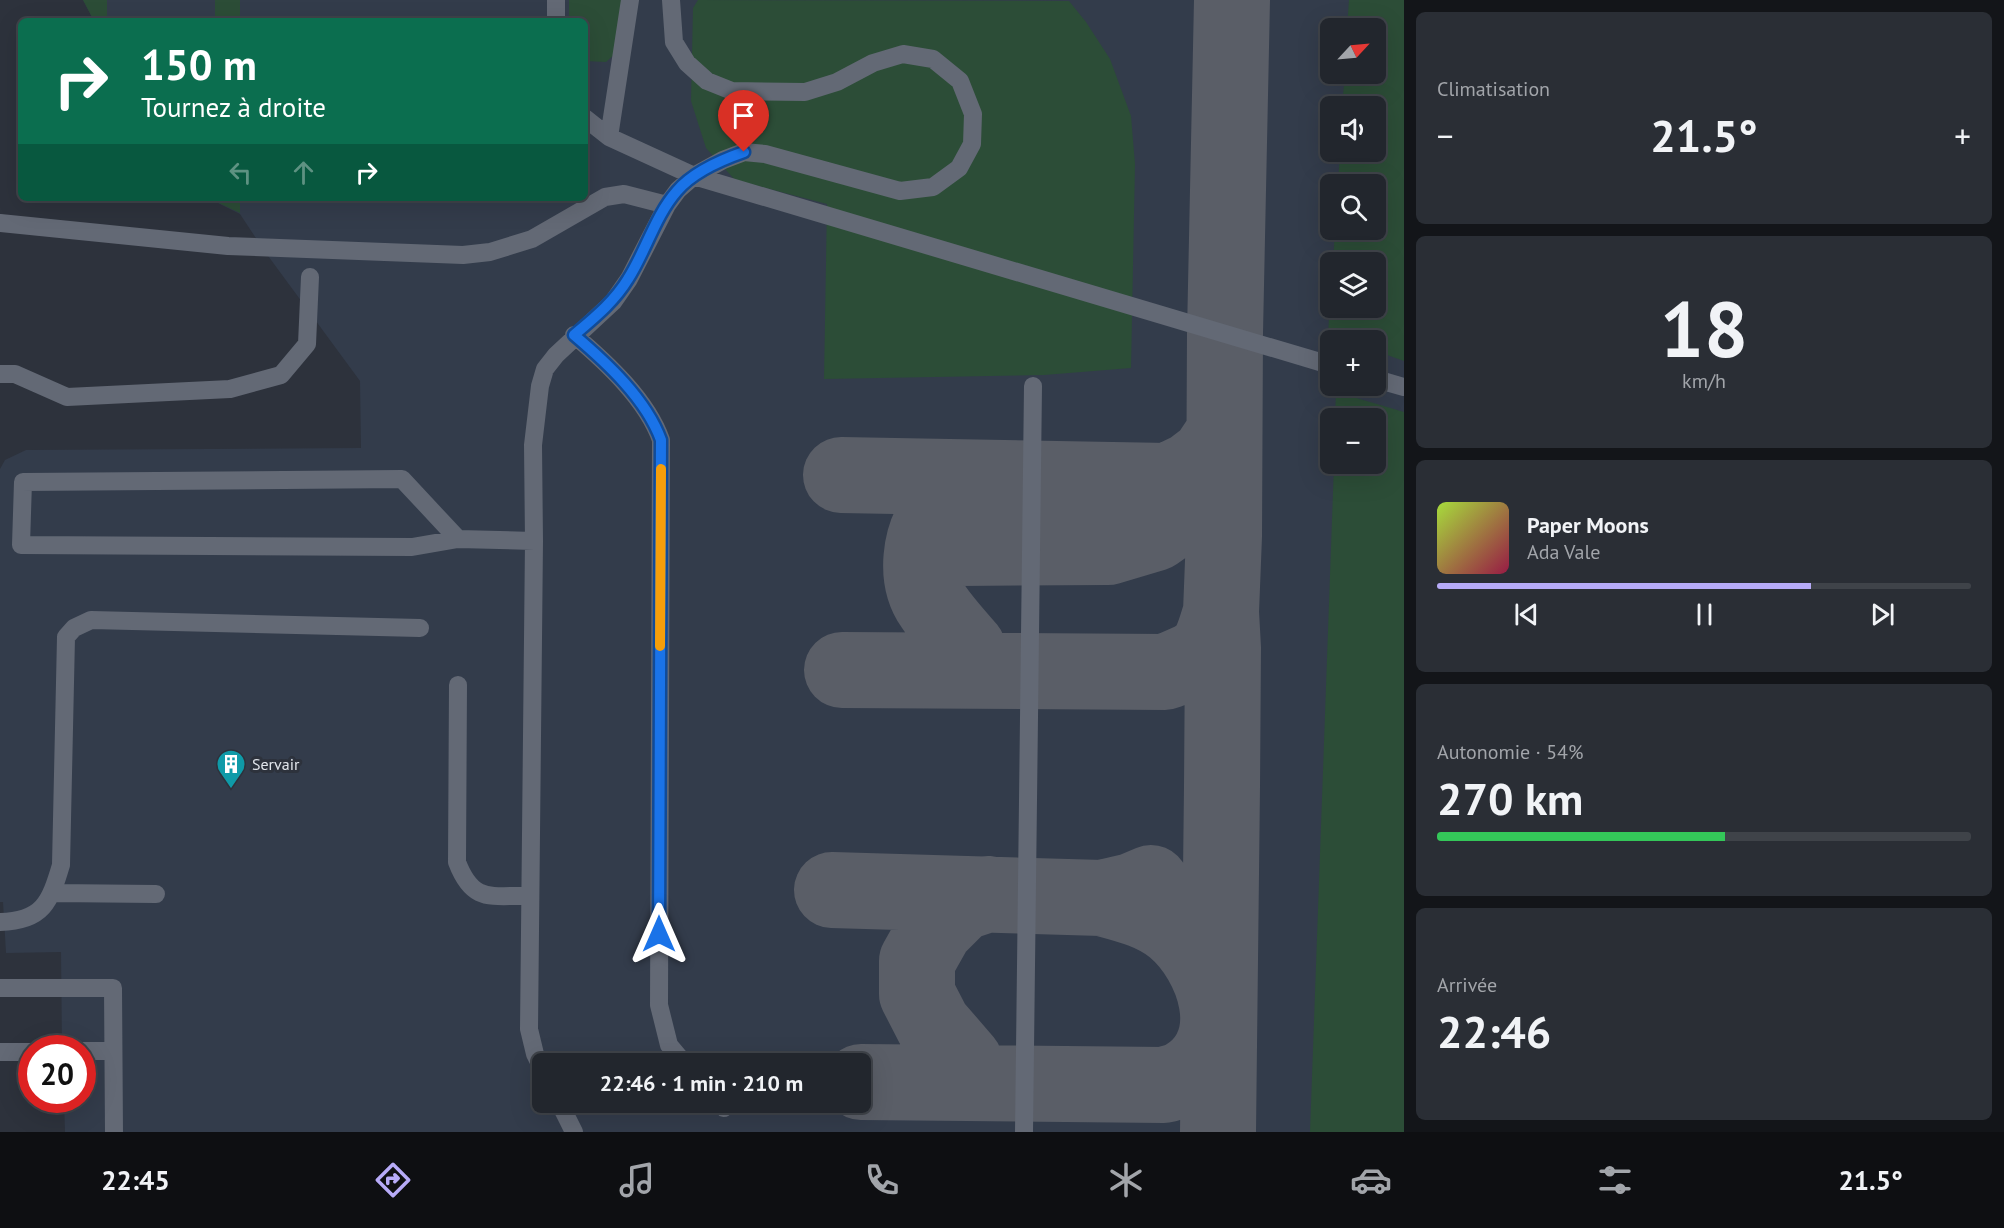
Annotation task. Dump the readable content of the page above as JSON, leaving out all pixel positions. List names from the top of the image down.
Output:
{
  "places": {
    "building": ["Servair"]
  },
  "north": "top right",
  "page": {
    "tile": [
      "Climatisation",
      ["18", "km/h"],
      ["Autonomie · 54%", "270 km"],
      ["Arrivée", "22:46"]
    ],
    "map_buttons": ["+", "−"],
    "turn": ["150 m", "Tournez à droite"],
    "heat": ["−", "21.5°", "+"],
    "song": ["Paper Moons", "Ada Vale"],
    "limit": "20",
    "trip": "22:46 · 1 min · 210 m",
    "tabs": ["22:45", "21.5°"]
  }
}
